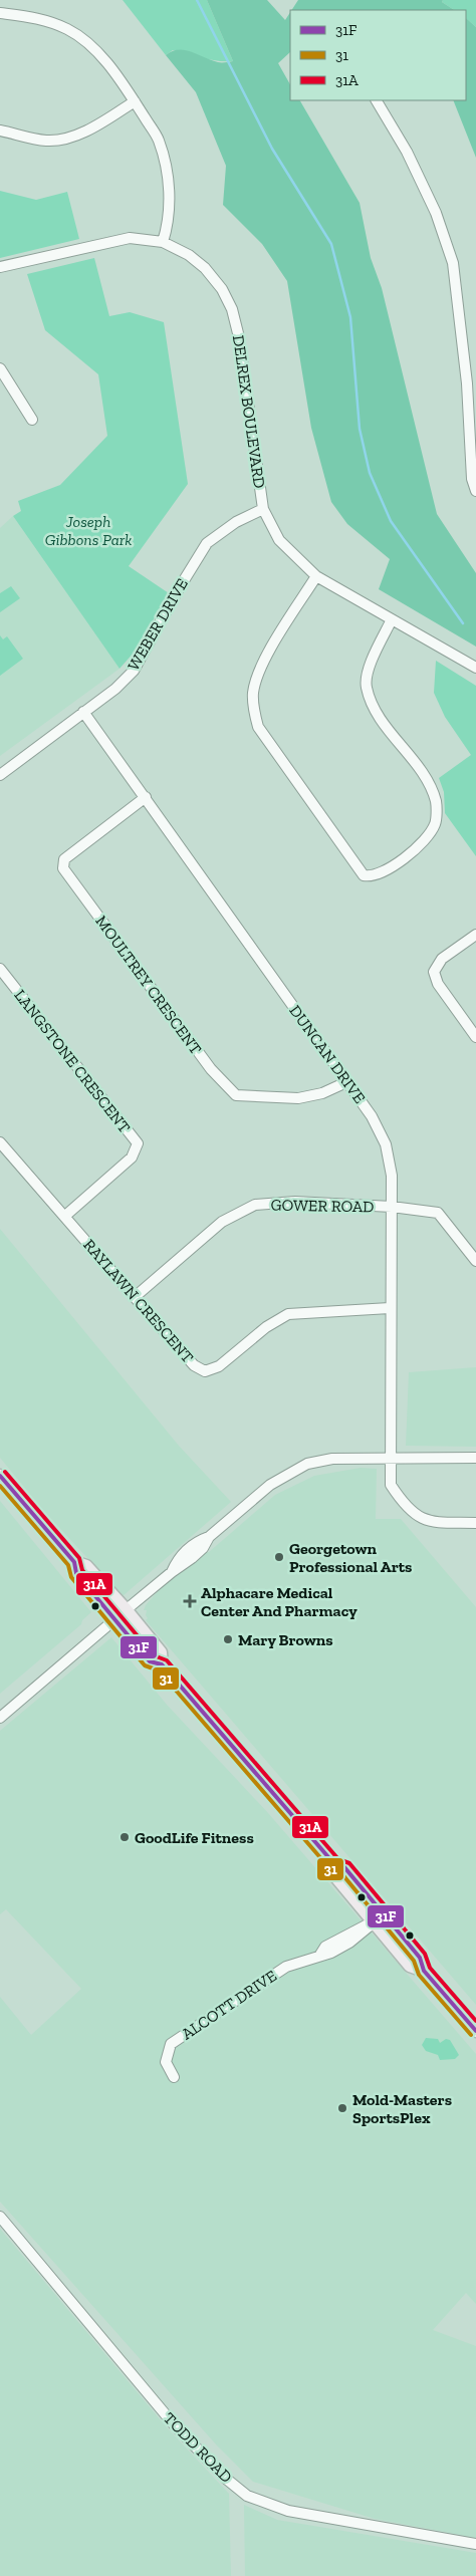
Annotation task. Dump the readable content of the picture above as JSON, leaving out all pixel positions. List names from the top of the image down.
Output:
{
  "streets": {
    "street": [
      "DELREX BOULEVARD",
      "WEBER DRIVE",
      "MOULTREY CRESCENT",
      "DUNCAN DRIVE",
      "LANGSTONE CRESCENT",
      "GOWER ROAD",
      "RAYLAWN CRESCENT",
      "ALCOTT DRIVE",
      "TODD ROAD"
    ]
  },
  "crossings": [
    ["DELREX BOULEVARD", "WEBER DRIVE"],
    ["WEBER DRIVE", "DUNCAN DRIVE"],
    ["MOULTREY CRESCENT", "DUNCAN DRIVE"],
    ["DUNCAN DRIVE", "GOWER ROAD"],
    ["DUNCAN DRIVE", "RAYLAWN CRESCENT"],
    ["LANGSTONE CRESCENT", "RAYLAWN CRESCENT"],
    ["GOWER ROAD", "RAYLAWN CRESCENT"]
  ],
  "parks": ["Joseph Gibbons Park"],
  "places": {
    "other": [
      "Georgetown Professional Arts",
      "Mary Browns",
      "GoodLife Fitness",
      "Mold-Masters SportsPlex"
    ],
    "health": ["Alphacare Medical Center And Pharmacy"]
  },
  "lines": ["transit line 31A", "transit line 31F", "transit line 31"],
  "legend": ["31F", "31", "31A"]
}
